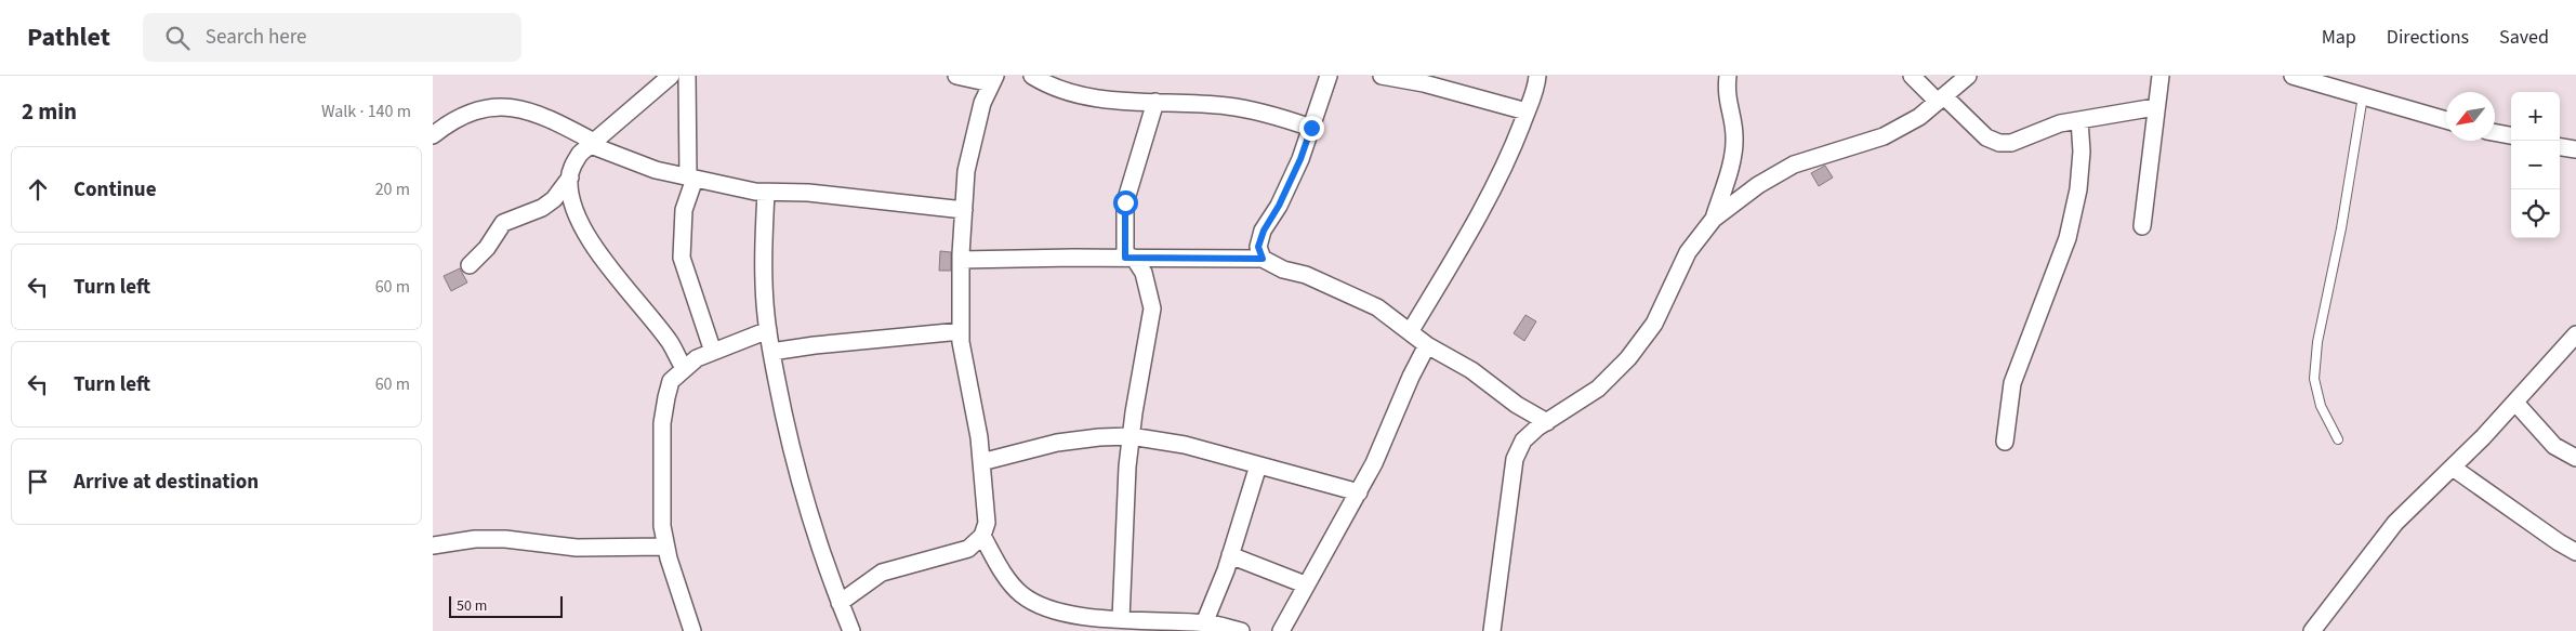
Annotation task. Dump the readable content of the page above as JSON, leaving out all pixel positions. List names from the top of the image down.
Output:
{
  "scale_bar": "50 m",
  "north": "bottom left",
  "page": {
    "header": "Pathlet",
    "search": "Search here",
    "nav": ["Map", "Directions", "Saved"],
    "heading": ["2 min", "Walk · 140 m"],
    "map_buttons": ["+", "−"],
    "list": [
      ["Continue", "20 m"],
      ["Turn left", "60 m"],
      ["Turn left", "60 m"],
      "Arrive at destination"
    ],
    "scale": "50 m"
  }
}
